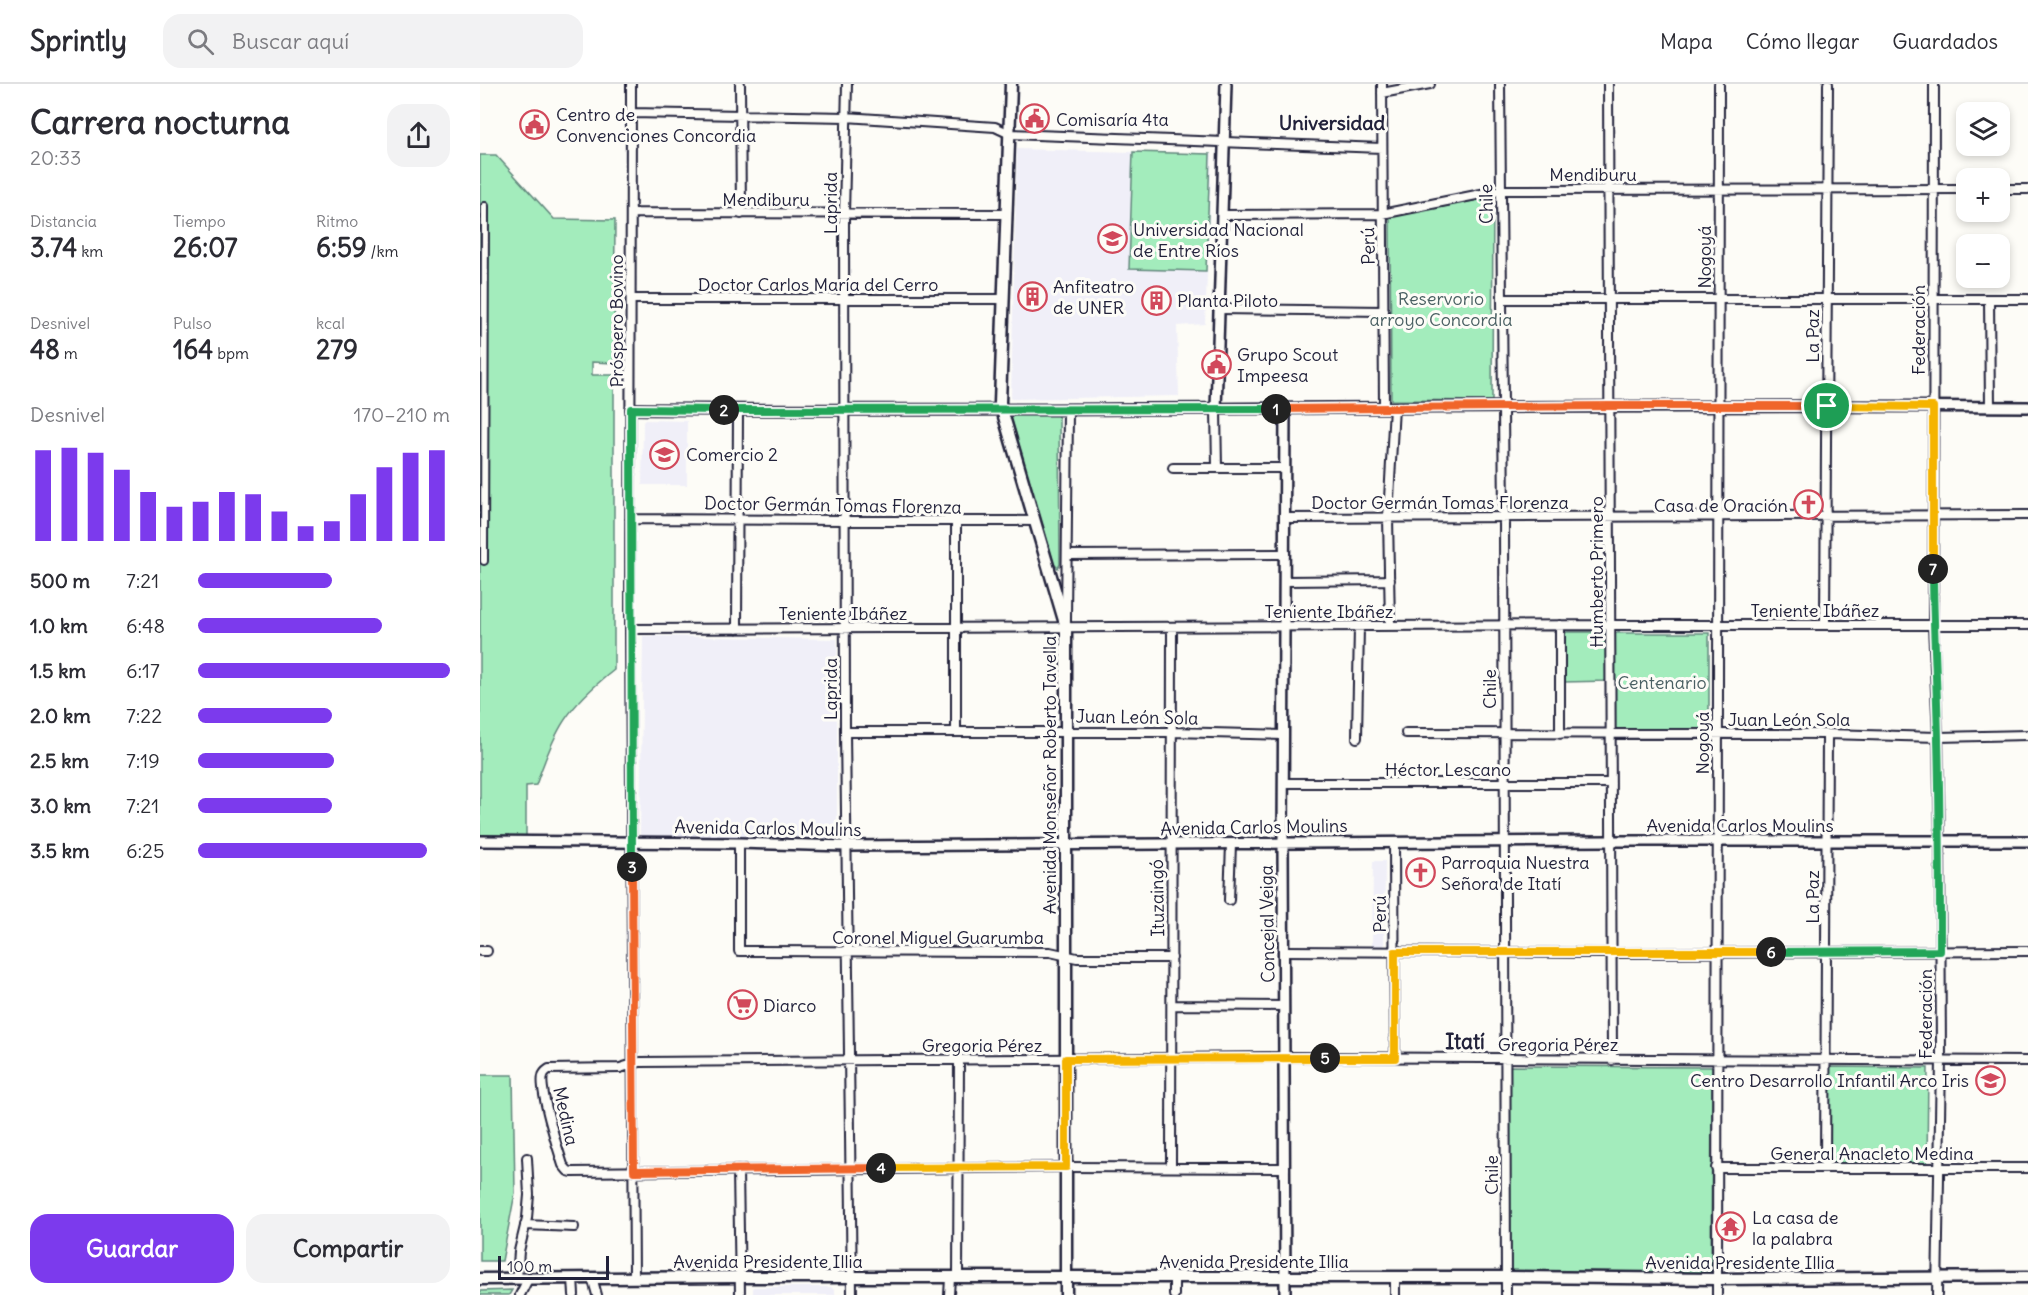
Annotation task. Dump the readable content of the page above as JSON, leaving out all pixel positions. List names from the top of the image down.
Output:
{
  "streets": {
    "main road": ["Avenida Monseñor Roberto Tavella", "Avenida Presidente Illia"],
    "street": [
      "Mendiburu",
      "Laprida",
      "Chile",
      "Perú",
      "Nogoyá",
      "Doctor Carlos María del Cerro",
      "Próspero Bovino",
      "Federación",
      "La Paz",
      "Doctor Germán Tomas Florenza",
      "Humberto Primero",
      "Teniente Ibáñez",
      "Juan León Sola",
      "Héctor Lescano",
      "Avenida Carlos Moulins",
      "Ituzaingó",
      "Concejal Veiga",
      "Coronel Miguel Guarumba",
      "Gregoria Pérez",
      "Medina",
      "General Anacleto Medina"
    ]
  },
  "crossings": [
    ["Mendiburu", "Laprida"],
    ["Mendiburu", "Chile"],
    ["Mendiburu", "Perú"],
    ["Mendiburu", "Nogoyá"],
    ["Mendiburu", "Próspero Bovino"],
    ["Mendiburu", "Federación"],
    ["Mendiburu", "La Paz"],
    ["Mendiburu", "Humberto Primero"],
    ["Mendiburu", "Avenida Monseñor Roberto Tavella"],
    ["Laprida", "Doctor Carlos María del Cerro"],
    ["Laprida", "Doctor Germán Tomas Florenza"],
    ["Laprida", "Teniente Ibáñez"],
    ["Laprida", "Juan León Sola"],
    ["Laprida", "Avenida Carlos Moulins"],
    ["Laprida", "Coronel Miguel Guarumba"],
    ["Laprida", "Gregoria Pérez"],
    ["Laprida", "Avenida Presidente Illia"],
    ["Chile", "Doctor Germán Tomas Florenza"],
    ["Chile", "Teniente Ibáñez"],
    ["Chile", "Juan León Sola"],
    ["Chile", "Héctor Lescano"],
    ["Chile", "Avenida Carlos Moulins"],
    ["Chile", "Gregoria Pérez"],
    ["Chile", "Avenida Presidente Illia"],
    ["Perú", "Doctor Germán Tomas Florenza"],
    ["Perú", "Teniente Ibáñez"],
    ["Perú", "Avenida Carlos Moulins"],
    ["Perú", "Gregoria Pérez"],
    ["Nogoyá", "Doctor Germán Tomas Florenza"],
    ["Nogoyá", "Teniente Ibáñez"],
    ["Nogoyá", "Juan León Sola"],
    ["Nogoyá", "Avenida Carlos Moulins"],
    ["Nogoyá", "Gregoria Pérez"],
    ["Nogoyá", "General Anacleto Medina"],
    ["Nogoyá", "Avenida Presidente Illia"],
    ["Doctor Carlos María del Cerro", "Próspero Bovino"],
    ["Doctor Carlos María del Cerro", "Avenida Monseñor Roberto Tavella"],
    ["Próspero Bovino", "Doctor Germán Tomas Florenza"],
    ["Próspero Bovino", "Teniente Ibáñez"],
    ["Próspero Bovino", "Avenida Carlos Moulins"],
    ["Próspero Bovino", "Gregoria Pérez"],
    ["Próspero Bovino", "Medina"],
    ["Próspero Bovino", "Avenida Presidente Illia"],
    ["Federación", "Doctor Germán Tomas Florenza"],
    ["Federación", "Teniente Ibáñez"],
    ["Federación", "Juan León Sola"],
    ["Federación", "Avenida Carlos Moulins"],
    ["Federación", "Gregoria Pérez"],
    ["Federación", "General Anacleto Medina"],
    ["Federación", "Avenida Presidente Illia"],
    ["La Paz", "Doctor Germán Tomas Florenza"],
    ["La Paz", "Teniente Ibáñez"],
    ["La Paz", "Juan León Sola"],
    ["La Paz", "Avenida Carlos Moulins"],
    ["La Paz", "Gregoria Pérez"],
    ["La Paz", "General Anacleto Medina"],
    ["Doctor Germán Tomas Florenza", "Humberto Primero"],
    ["Doctor Germán Tomas Florenza", "Avenida Monseñor Roberto Tavella"],
    ["Doctor Germán Tomas Florenza", "Concejal Veiga"],
    ["Humberto Primero", "Teniente Ibáñez"],
    ["Humberto Primero", "Juan León Sola"],
    ["Humberto Primero", "Héctor Lescano"],
    ["Humberto Primero", "Avenida Carlos Moulins"],
    ["Humberto Primero", "Gregoria Pérez"],
    ["Teniente Ibáñez", "Avenida Monseñor Roberto Tavella"],
    ["Teniente Ibáñez", "Ituzaingó"],
    ["Teniente Ibáñez", "Concejal Veiga"],
    ["Juan León Sola", "Avenida Monseñor Roberto Tavella"],
    ["Juan León Sola", "Ituzaingó"],
    ["Juan León Sola", "Concejal Veiga"],
    ["Héctor Lescano", "Concejal Veiga"],
    ["Avenida Monseñor Roberto Tavella", "Avenida Carlos Moulins"],
    ["Avenida Monseñor Roberto Tavella", "Coronel Miguel Guarumba"],
    ["Avenida Monseñor Roberto Tavella", "Gregoria Pérez"],
    ["Avenida Monseñor Roberto Tavella", "Avenida Presidente Illia"],
    ["Avenida Carlos Moulins", "Ituzaingó"],
    ["Avenida Carlos Moulins", "Concejal Veiga"],
    ["Avenida Carlos Moulins", "Coronel Miguel Guarumba"],
    ["Ituzaingó", "Coronel Miguel Guarumba"],
    ["Ituzaingó", "Gregoria Pérez"],
    ["Concejal Veiga", "Gregoria Pérez"],
    ["Concejal Veiga", "Avenida Presidente Illia"],
    ["Gregoria Pérez", "Medina"]
  ],
  "districts": ["Universidad", "Itatí"],
  "parks": ["Reservorio arroyo Concordia", "Centenario"],
  "places": {
    "public building": ["Comisaría 4ta", "Centro de Convenciones Concordia", "Grupo Scout Impeesa"],
    "school or university": ["Universidad Nacional de Entre Ríos", "Comercio 2", "Centro Desarrollo Infantil Arco Iris"],
    "building": ["Anfiteatro de UNER", "Planta Piloto"],
    "church": ["Casa de Oración", "Parroquia Nuestra Señora de Itatí"],
    "supermarket": ["Diarco"],
    "temple": ["La casa de la palabra"]
  },
  "scale_bar": "100 m",
  "page": {
    "header": "Sprintly",
    "search": "Buscar aquí",
    "nav": ["Mapa", "Cómo llegar", "Guardados"],
    "heading": ["Carrera nocturna", "20:33"],
    "map_buttons": ["+", "−"],
    "stats": [
      ["Distancia", "3.74 km"],
      ["Tiempo", "26:07"],
      ["Ritmo", "6:59 /km"],
      ["Desnivel", "48 m"],
      ["Pulso", "164 bpm"],
      ["kcal", "279"]
    ],
    "chart": ["Desnivel", "170–210 m"],
    "pins": [
      "1",
      "2",
      "7",
      "3",
      "6",
      "5",
      "4"
    ],
    "list": [
      {
        "name": "500 m",
        "note": "7:21"
      },
      {
        "name": "1.0 km",
        "note": "6:48"
      },
      {
        "name": "1.5 km",
        "note": "6:17"
      },
      {
        "name": "2.0 km",
        "note": "7:22"
      },
      {
        "name": "2.5 km",
        "note": "7:19"
      },
      {
        "name": "3.0 km",
        "note": "7:21"
      },
      {
        "name": "3.5 km",
        "note": "6:25"
      }
    ],
    "buttons": ["Guardar", "Compartir"],
    "scale": "100 m"
  }
}
